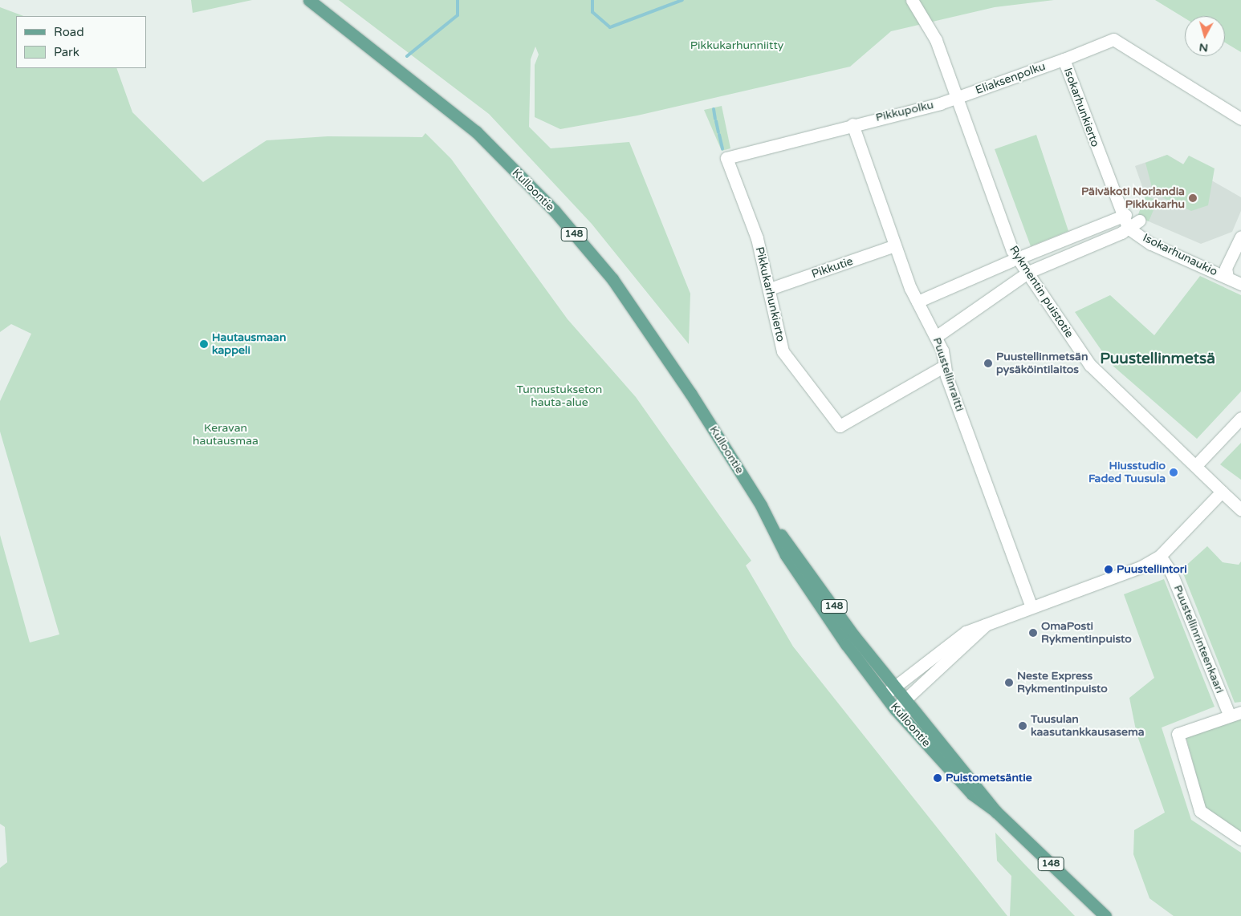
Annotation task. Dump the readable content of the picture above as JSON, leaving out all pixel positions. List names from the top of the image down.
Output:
{
  "streets": {
    "main road": ["Kulloontie", "148"],
    "street": [
      "Eliaksenpolku",
      "Isokarhunkierto",
      "Pikkupolku",
      "Isokarhunaukio",
      "Pikkutie",
      "Rykmentin puistotie",
      "Pikkukarhunkierto",
      "Puustellinraitti",
      "Puustellinrinteenkaari"
    ]
  },
  "crossings": [
    ["Eliaksenpolku", "Isokarhunkierto"],
    ["Eliaksenpolku", "Pikkupolku"],
    ["Eliaksenpolku", "Rykmentin puistotie"],
    ["Isokarhunkierto", "Isokarhunaukio"],
    ["Pikkupolku", "Rykmentin puistotie"],
    ["Pikkupolku", "Pikkukarhunkierto"],
    ["Pikkupolku", "Puustellinraitti"],
    ["Pikkutie", "Pikkukarhunkierto"],
    ["Pikkutie", "Puustellinraitti"],
    ["Pikkukarhunkierto", "Puustellinraitti"]
  ],
  "districts": ["Puustellinmetsä"],
  "parks": ["Pikkukarhunniitty", "Tunnustukseton hauta-alue", "Keravan hautausmaa"],
  "places": [
    "Päiväkoti Norlandia Pikkukarhu",
    "Hautausmaan kappeli",
    "Puustellinmetsän pysäköintilaitos",
    "Hiusstudio Faded Tuusula",
    "Puustellintori",
    "OmaPosti Rykmentinpuisto",
    "Neste Express Rykmentinpuisto",
    "Tuusulan kaasutankkausasema",
    "Puistometsäntie"
  ],
  "legend": ["Road", "Park"],
  "north": "bottom"
}
